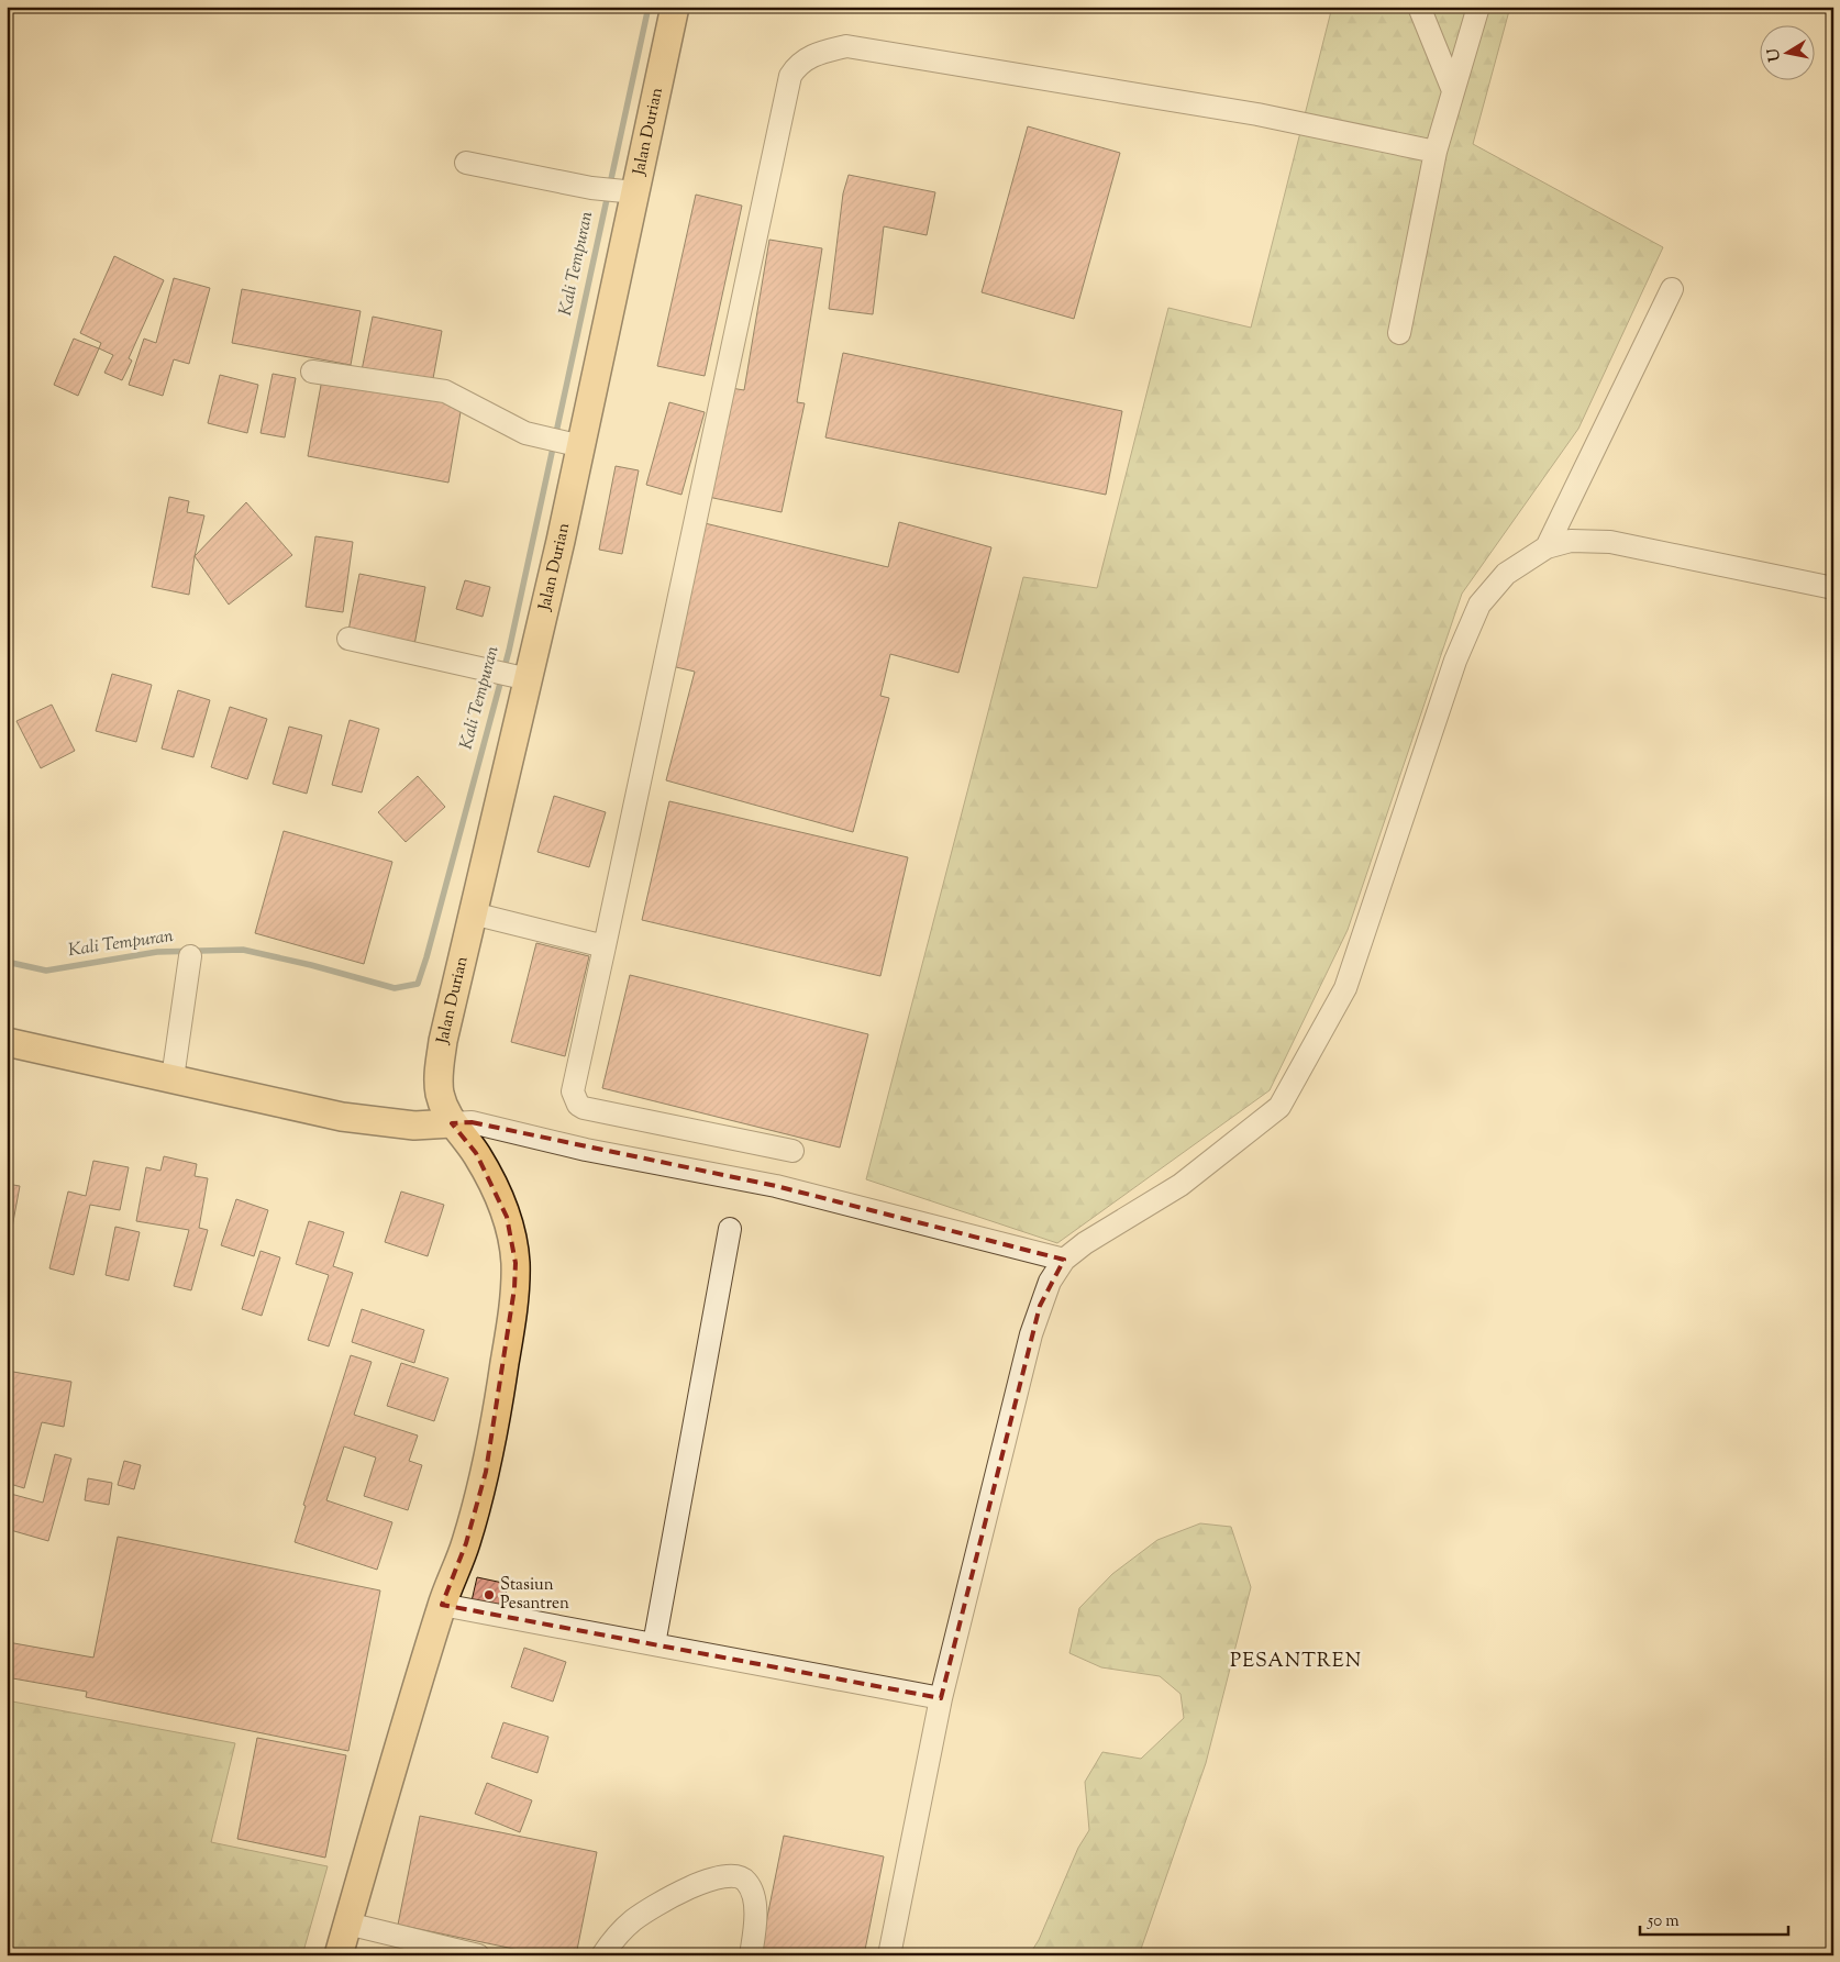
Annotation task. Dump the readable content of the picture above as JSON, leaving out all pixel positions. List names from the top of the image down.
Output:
{
  "streets": {
    "main road": ["Jalan Durian"]
  },
  "districts": ["PESANTREN"],
  "water": ["Kali Tempuran"],
  "places": ["Stasiun Pesantren"],
  "scale_bar": "50 m",
  "north": "left"
}
